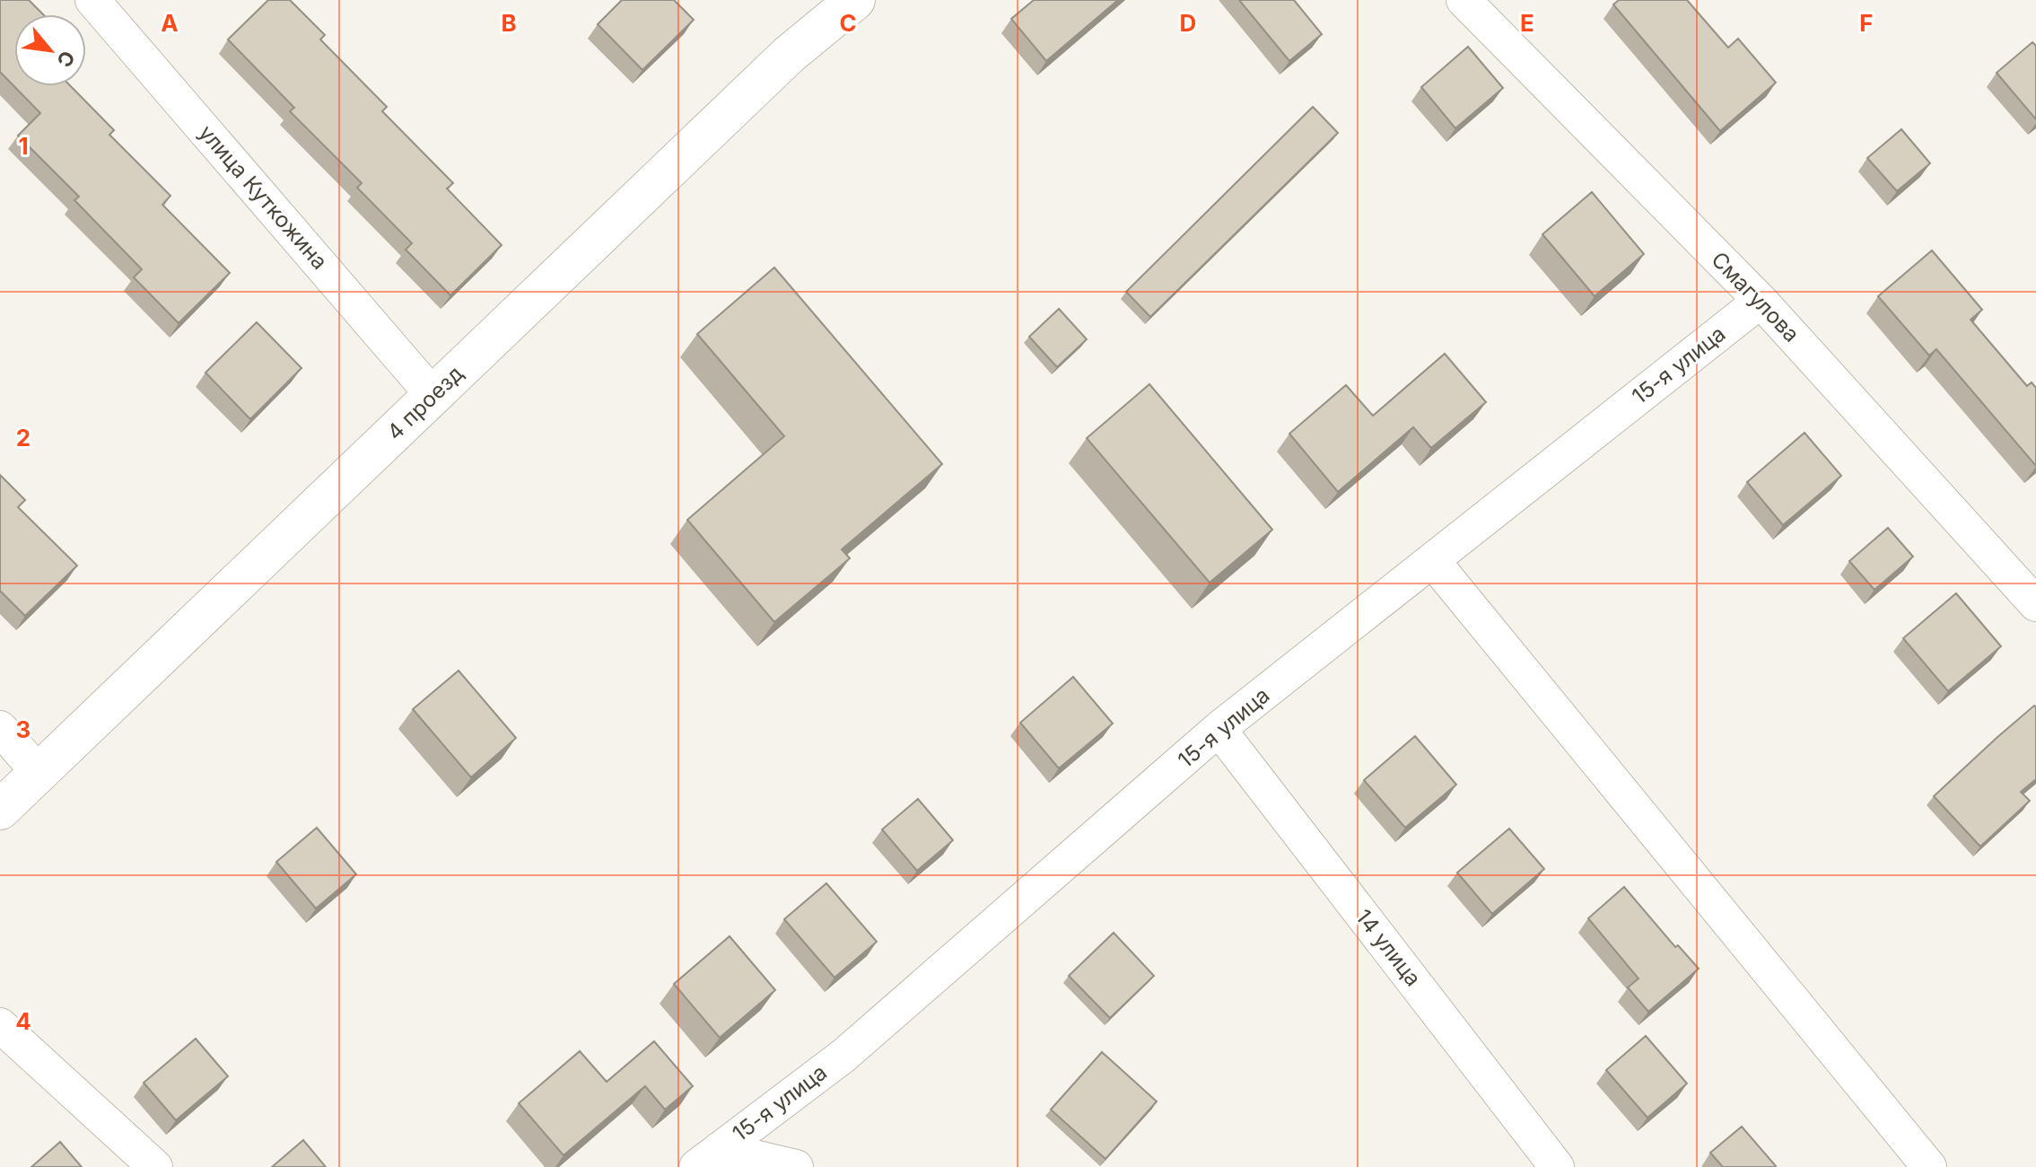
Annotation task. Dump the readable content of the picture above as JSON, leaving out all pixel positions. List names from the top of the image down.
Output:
{
  "streets": {
    "street": [
      "улица Куткожина",
      "Смагулова",
      "15-я улица",
      "4 проезд",
      "14 улица"
    ]
  },
  "crossings": [
    ["улица Куткожина", "4 проезд"],
    ["Смагулова", "15-я улица"],
    ["15-я улица", "14 улица"]
  ],
  "north": "bottom right",
  "grid": {
    "columns": [
      "A",
      "B",
      "C",
      "D",
      "E",
      "F"
    ],
    "rows": [
      "1",
      "2",
      "3",
      "4"
    ]
  }
}
